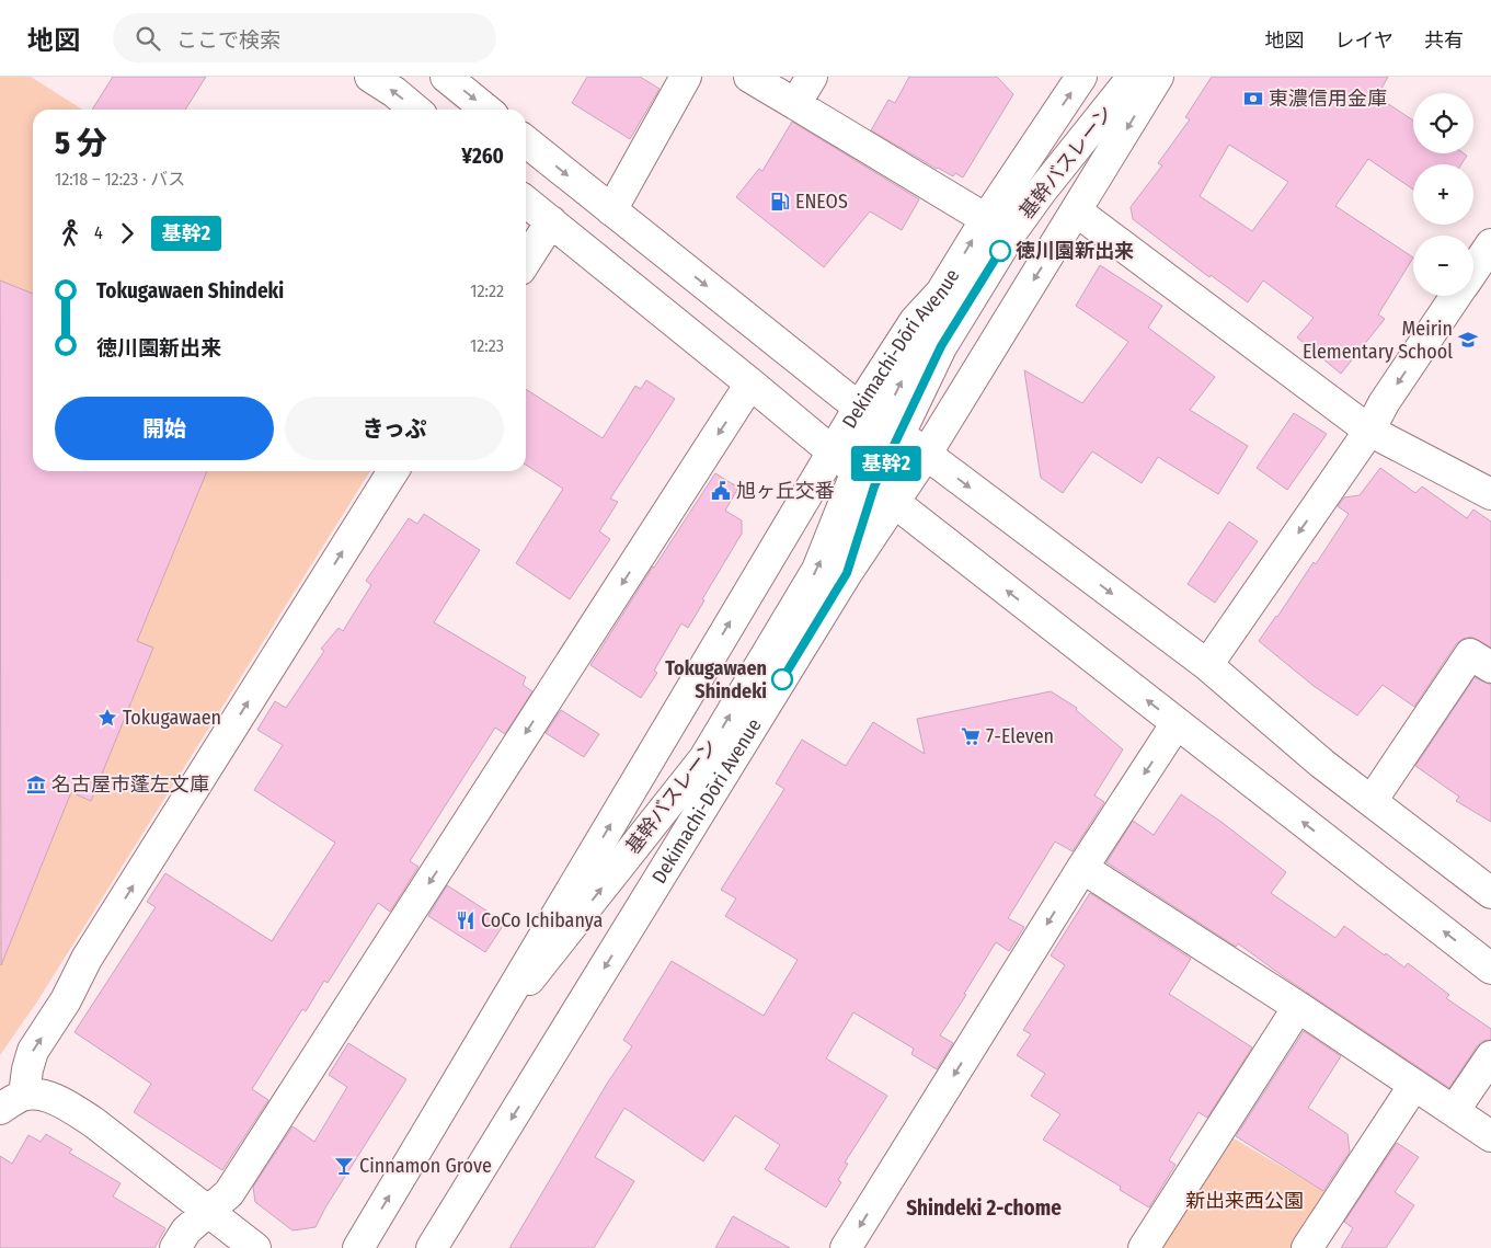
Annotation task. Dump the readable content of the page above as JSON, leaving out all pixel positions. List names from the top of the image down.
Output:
{
  "streets": {
    "street": ["基幹バスレーン", "Dekimachi-Dōri Avenue"]
  },
  "crossings": [
    ["基幹バスレーン", "Dekimachi-Dōri Avenue"]
  ],
  "districts": ["Shindeki 2-chome"],
  "parks": ["新出来西公園"],
  "places": {
    "bank": ["東濃信用金庫"],
    "fuel station": ["ENEOS"],
    "other": ["徳川園新出来", "Tokugawaen Shindeki"],
    "school or university": ["Meirin Elementary School"],
    "public building": ["旭ヶ丘交番"],
    "place": ["Tokugawaen"],
    "supermarket": ["7-Eleven"],
    "museum": ["名古屋市蓬左文庫"],
    "restaurant": ["CoCo Ichibanya"],
    "bar": ["Cinnamon Grove"]
  },
  "lines": ["bus line 基幹2"],
  "page": {
    "header": "地図",
    "search": "ここで検索",
    "nav": ["地図", "レイヤ", "共有"],
    "on_map": "基幹2",
    "map_buttons": ["+", "−"],
    "heading": ["5 分", "12:18 – 12:23 · バス", "¥260"],
    "legs": ["4", "基幹2"],
    "list": [
      {
        "name": "Tokugawaen Shindeki",
        "value": "12:22"
      },
      {
        "name": "徳川園新出来",
        "value": "12:23"
      }
    ],
    "buttons": ["開始", "きっぷ"]
  }
}
